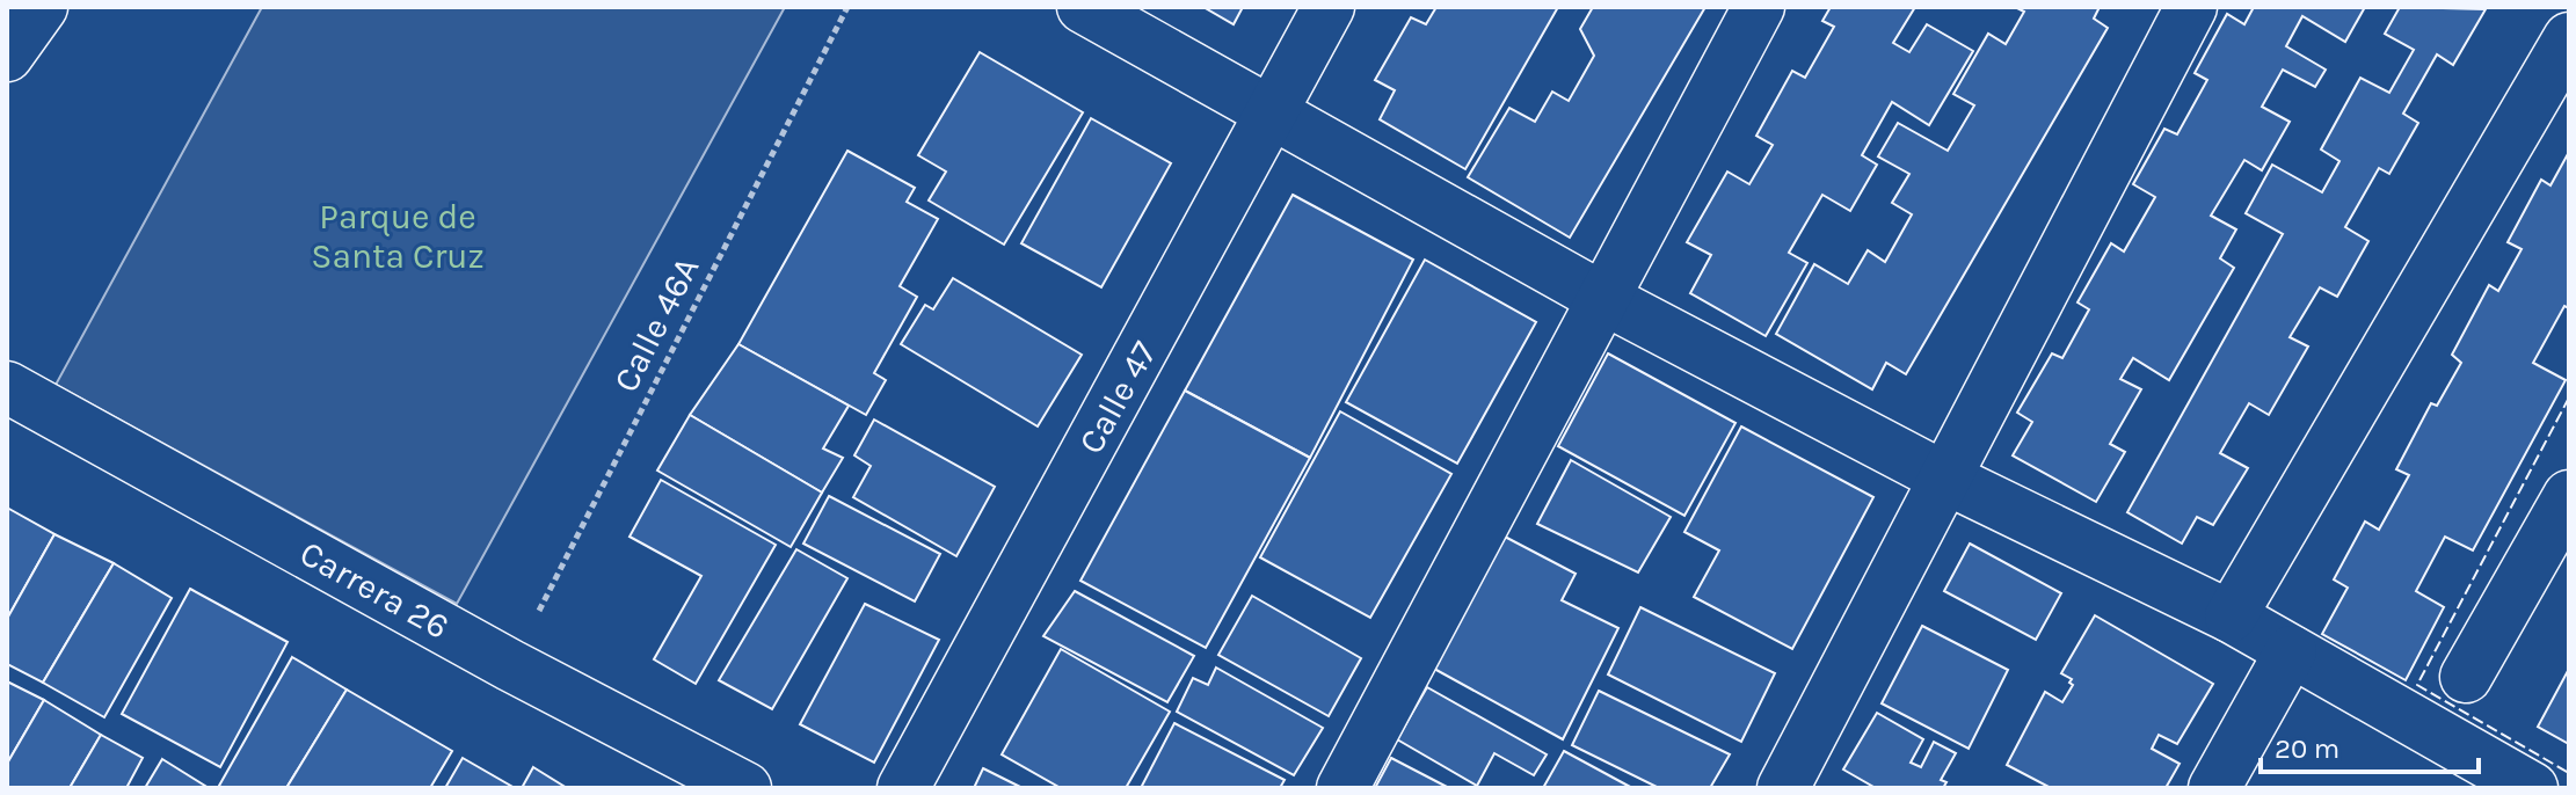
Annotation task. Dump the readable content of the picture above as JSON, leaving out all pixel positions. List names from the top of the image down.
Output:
{
  "streets": {
    "street": ["Calle 47", "Carrera 26"],
    "path": ["Calle 46A"]
  },
  "crossings": [
    ["Calle 46A", "Carrera 26"]
  ],
  "parks": ["Parque de Santa Cruz"],
  "scale_bar": "20 m"
}
